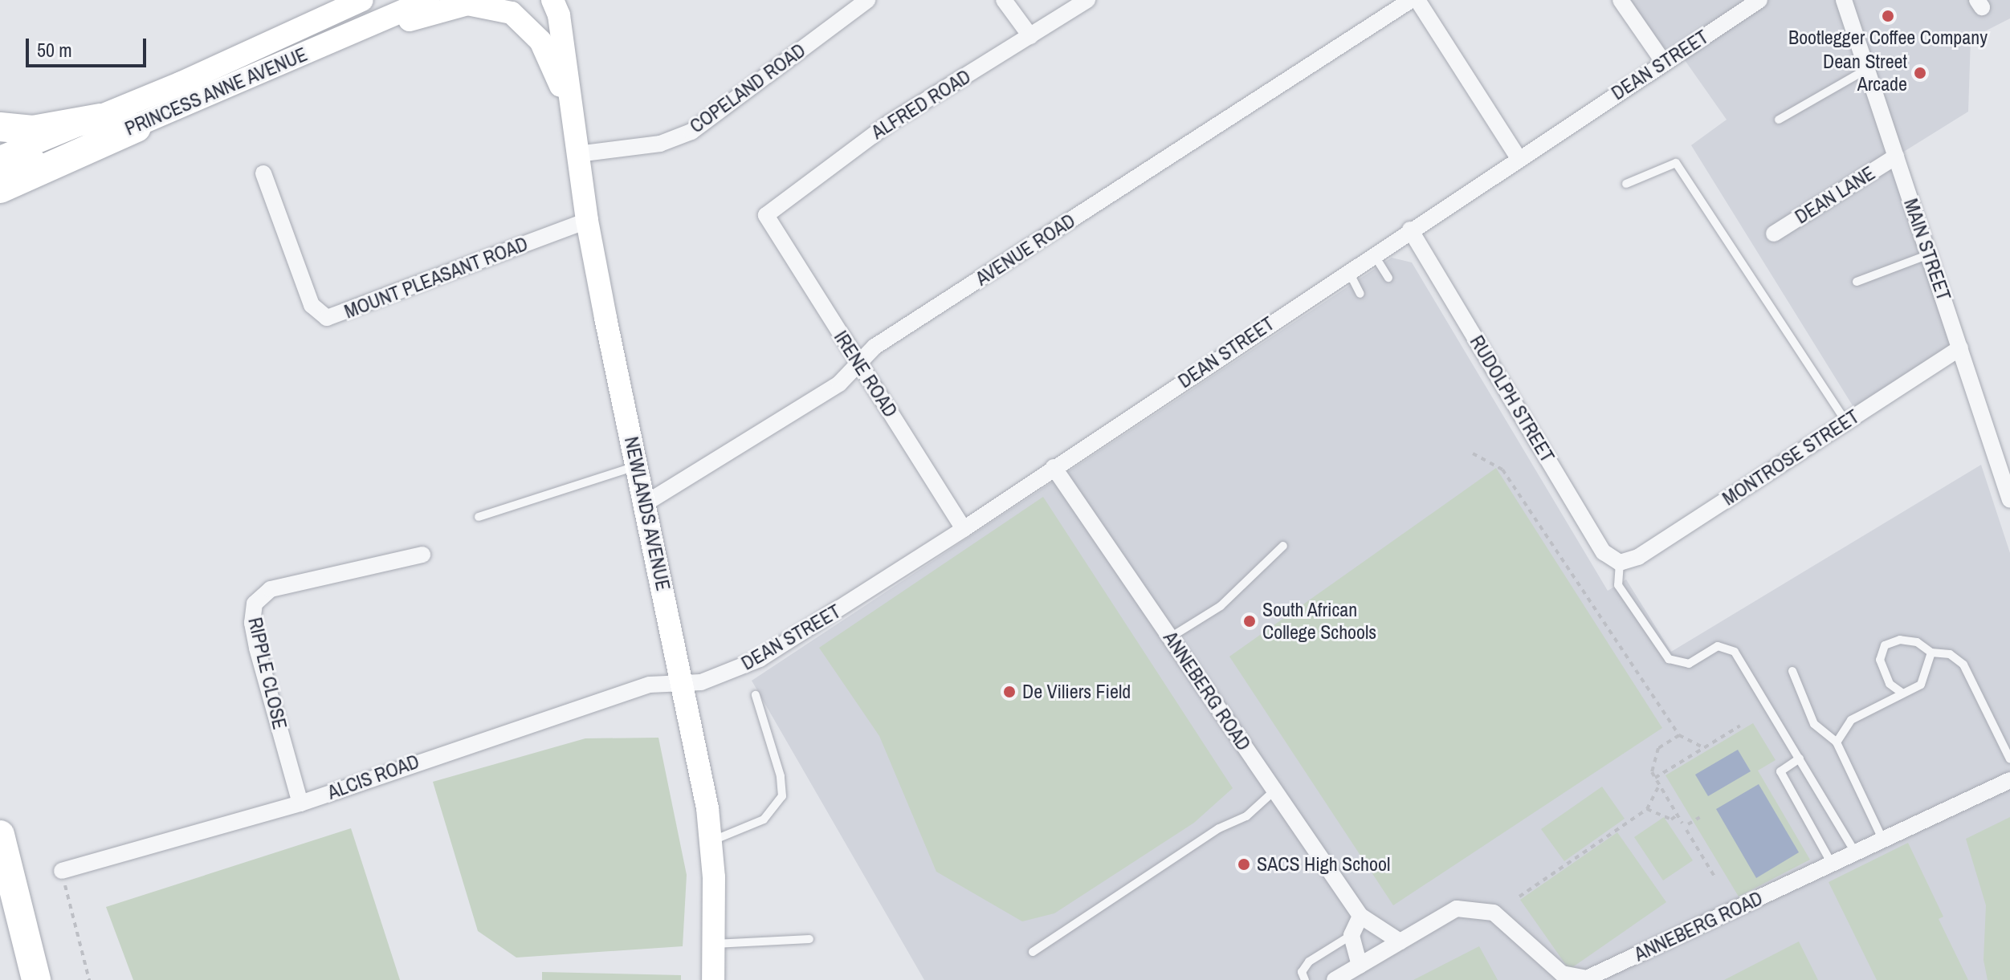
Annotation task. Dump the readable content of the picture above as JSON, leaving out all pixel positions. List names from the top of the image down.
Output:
{
  "streets": {
    "main road": ["PRINCESS ANNE AVENUE", "NEWLANDS AVENUE"],
    "street": [
      "DEAN STREET",
      "COPELAND ROAD",
      "ALFRED ROAD",
      "DEAN LANE",
      "AVENUE ROAD",
      "MAIN STREET",
      "MOUNT PLEASANT ROAD",
      "IRENE ROAD",
      "RUDOLPH STREET",
      "MONTROSE STREET",
      "RIPPLE CLOSE",
      "ANNEBERG ROAD",
      "ALCIS ROAD"
    ]
  },
  "crossings": [
    ["DEAN STREET", "IRENE ROAD"],
    ["DEAN STREET", "RUDOLPH STREET"],
    ["DEAN STREET", "NEWLANDS AVENUE"],
    ["DEAN STREET", "ANNEBERG ROAD"],
    ["DEAN STREET", "ALCIS ROAD"],
    ["COPELAND ROAD", "NEWLANDS AVENUE"],
    ["ALFRED ROAD", "IRENE ROAD"],
    ["DEAN LANE", "MAIN STREET"],
    ["AVENUE ROAD", "IRENE ROAD"],
    ["AVENUE ROAD", "NEWLANDS AVENUE"],
    ["MAIN STREET", "MONTROSE STREET"],
    ["MOUNT PLEASANT ROAD", "NEWLANDS AVENUE"],
    ["RUDOLPH STREET", "MONTROSE STREET"],
    ["NEWLANDS AVENUE", "ALCIS ROAD"],
    ["RIPPLE CLOSE", "ALCIS ROAD"]
  ],
  "places": [
    "Bootlegger Coffee Company",
    "Dean Street Arcade",
    "South African College Schools",
    "De Viliers Field",
    "SACS High School"
  ],
  "scale_bar": "50 m"
}
